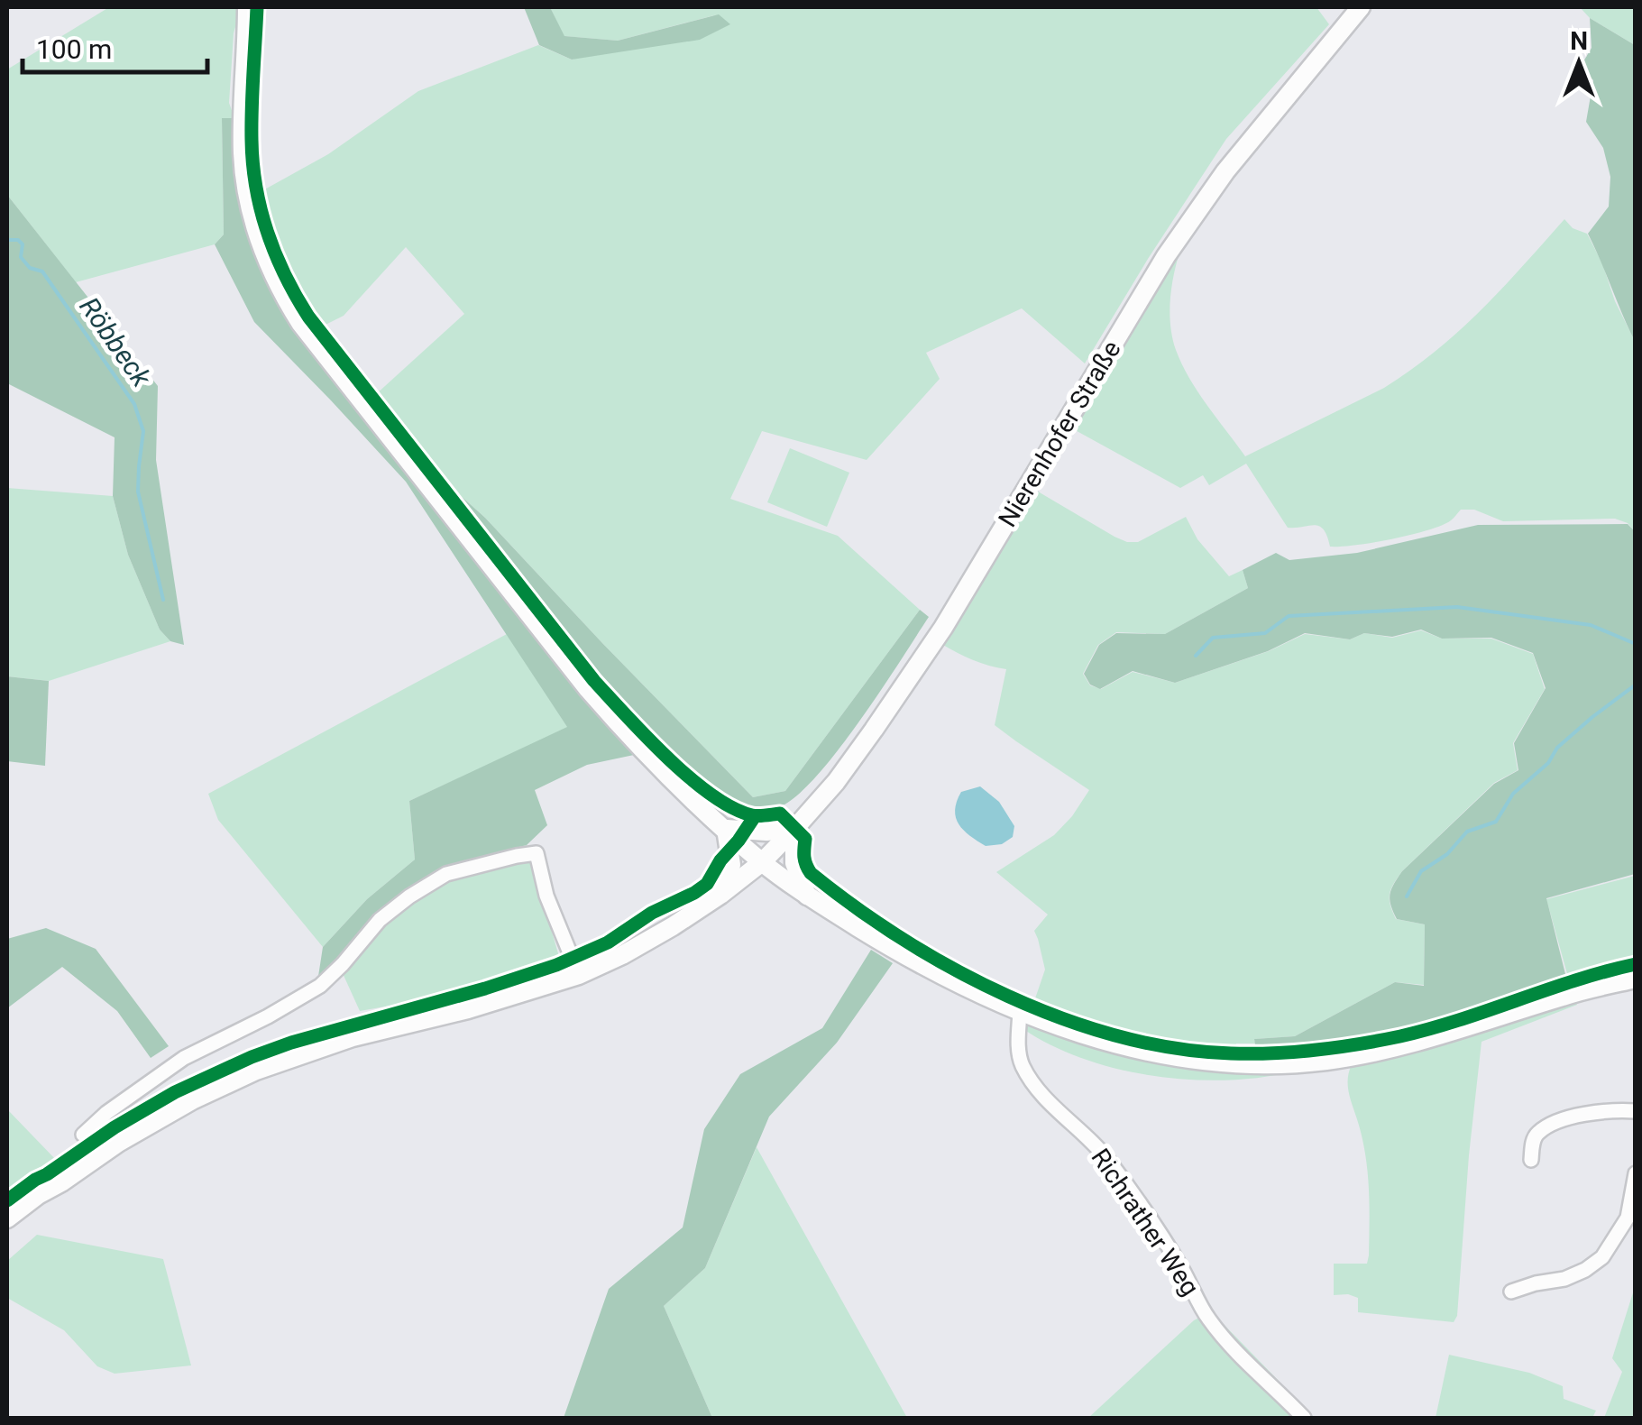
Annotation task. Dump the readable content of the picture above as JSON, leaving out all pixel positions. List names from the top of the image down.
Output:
{
  "streets": {
    "main road": ["Nierenhofer Straße"],
    "street": ["Richrather Weg"]
  },
  "water": ["Röbbeck"],
  "scale_bar": "100 m",
  "north": "top"
}
